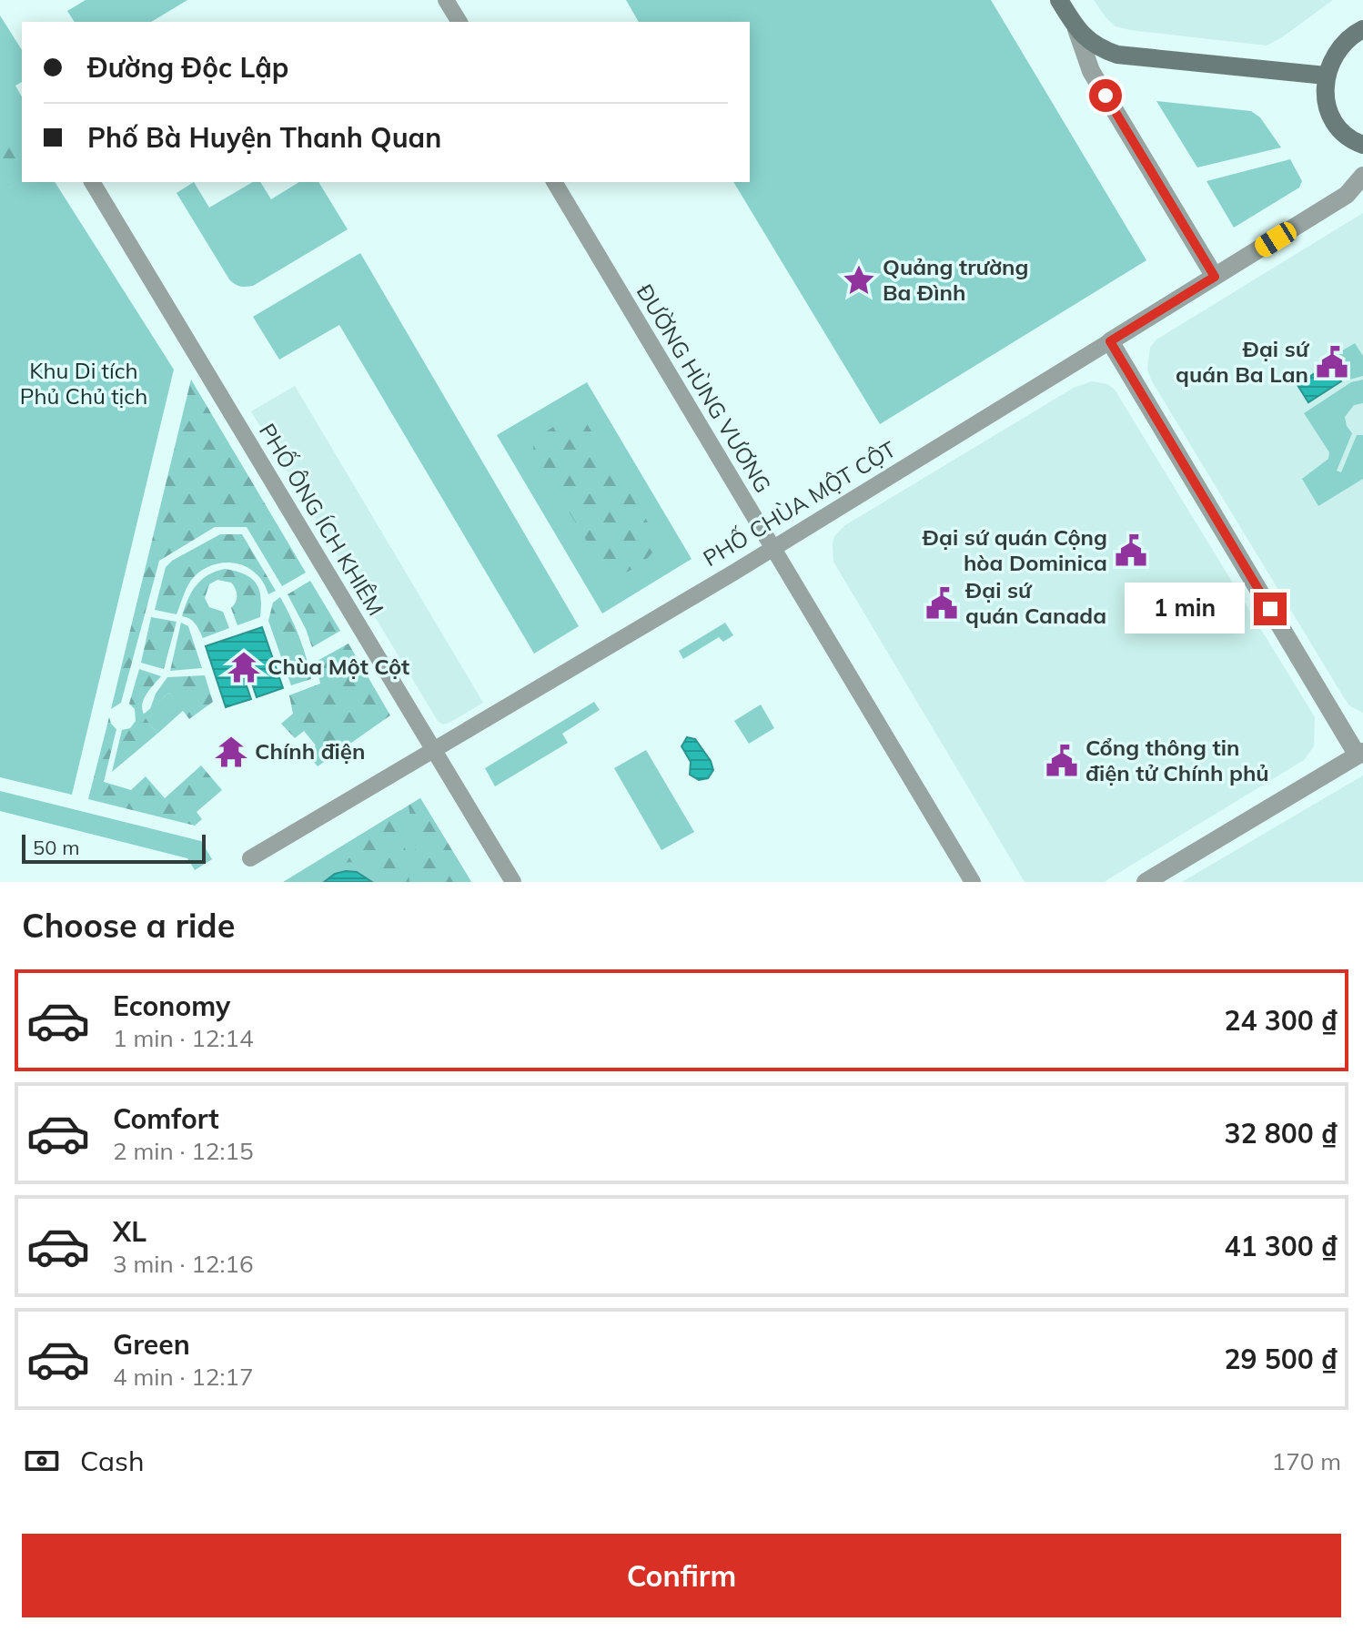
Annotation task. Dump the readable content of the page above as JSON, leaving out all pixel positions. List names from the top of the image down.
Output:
{
  "streets": {
    "street": ["ĐƯỜNG HÙNG VƯƠNG", "PHỐ CHÙA MỘT CỘT", "PHỐ ÔNG ÍCH KHIÊM"]
  },
  "crossings": [
    ["ĐƯỜNG HÙNG VƯƠNG", "PHỐ CHÙA MỘT CỘT"],
    ["PHỐ CHÙA MỘT CỘT", "PHỐ ÔNG ÍCH KHIÊM"]
  ],
  "parks": ["Khu Di tích Phủ Chủ tịch"],
  "places": {
    "place": ["Quảng trường Ba Đình"],
    "public building": [
      "Đại sứ quán Ba Lan",
      "Đại sứ quán Cộng hòa Dominica",
      "Đại sứ quán Canada",
      "Cổng thông tin điện tử Chính phủ"
    ],
    "temple": ["Chùa Một Cột", "Chính điện"]
  },
  "scale_bar": "50 m",
  "page": {
    "banner": ["Đường Độc Lập", "Phố Bà Huyện Thanh Quan"],
    "bubble": "1 min",
    "scale": "50 m",
    "heading": "Choose a ride",
    "list": [
      {
        "name": "Economy",
        "note": "1 min · 12:14",
        "value": "24 300 ₫"
      },
      {
        "name": "Comfort",
        "note": "2 min · 12:15",
        "value": "32 800 ₫"
      },
      {
        "name": "XL",
        "note": "3 min · 12:16",
        "value": "41 300 ₫"
      },
      {
        "name": "Green",
        "note": "4 min · 12:17",
        "value": "29 500 ₫"
      }
    ],
    "pay": ["Cash", "170 m"],
    "buttons": "Confirm"
  }
}
